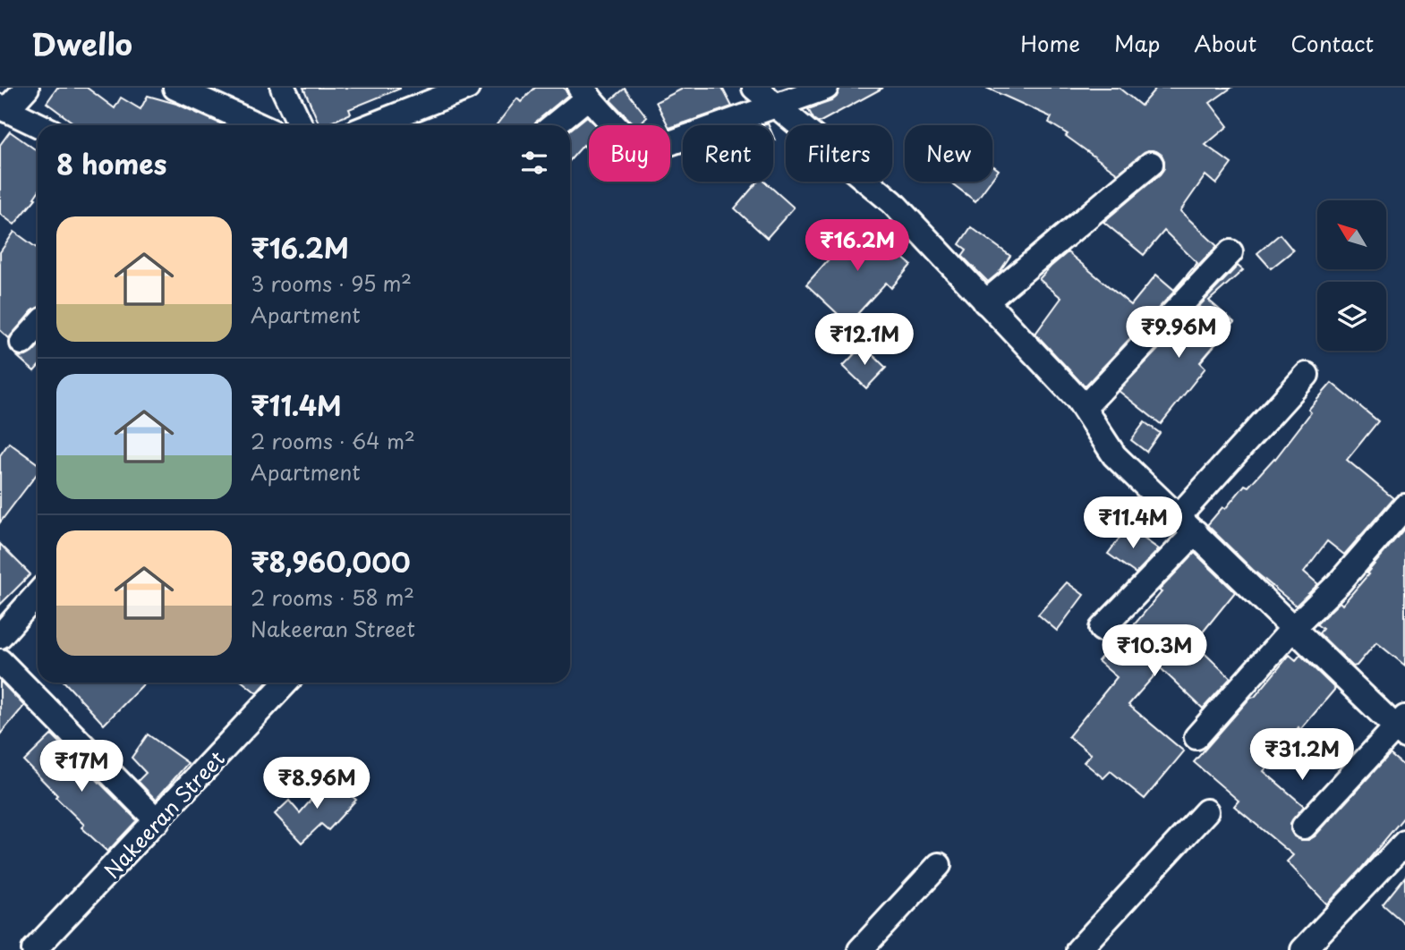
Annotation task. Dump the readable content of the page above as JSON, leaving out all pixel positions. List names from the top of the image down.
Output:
{
  "streets": {
    "street": ["Nakeeran Street"]
  },
  "north": "top left",
  "page": {
    "header": "Dwello",
    "nav": [
      "Home",
      "Map",
      "About",
      "Contact"
    ],
    "chip": [
      "Buy",
      "Rent",
      "Filters",
      "New"
    ],
    "heading": "8 homes",
    "list": [
      {
        "name": "₹16.2M",
        "note": "3 rooms · 95 m² · Apartment"
      },
      {
        "name": "₹11.4M",
        "note": "2 rooms · 64 m² · Apartment"
      },
      {
        "name": "₹8,960,000",
        "note": "2 rooms · 58 m² · Nakeeran Street"
      }
    ],
    "price": [
      "₹16.2M",
      "₹9.96M",
      "₹12.1M",
      "₹11.4M",
      "₹10.3M",
      "₹31.2M",
      "₹17M",
      "₹8.96M"
    ]
  }
}
